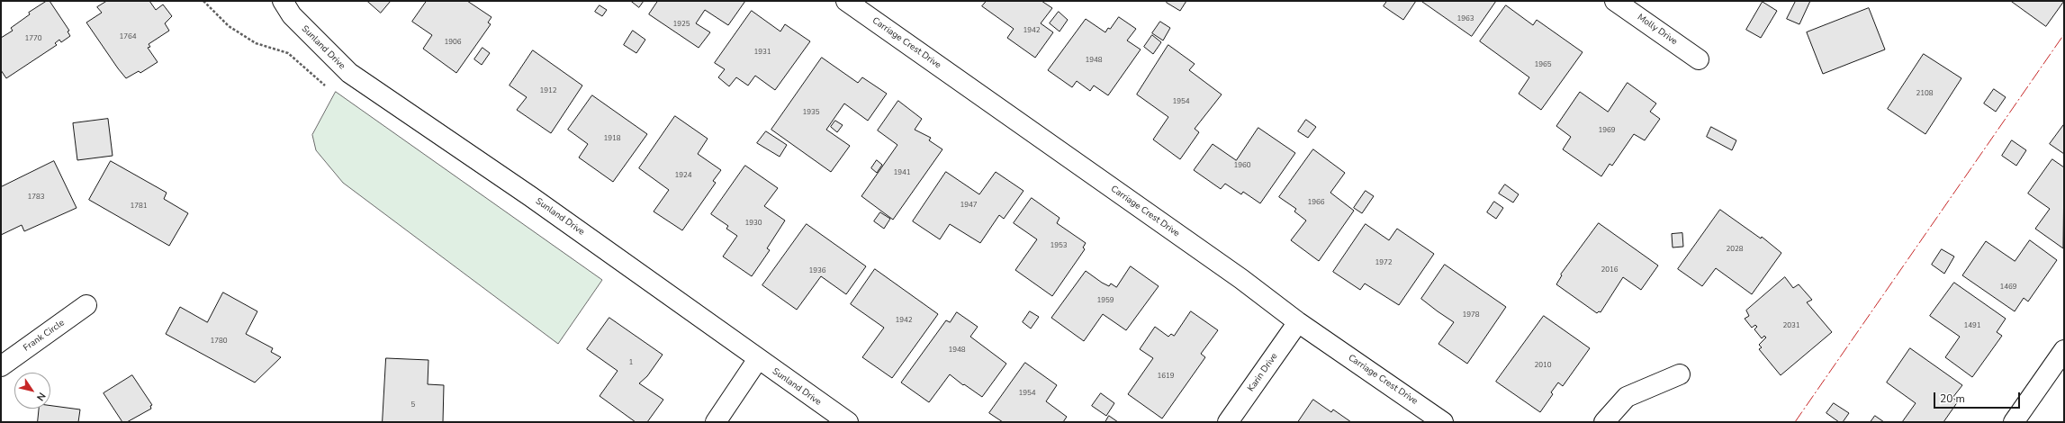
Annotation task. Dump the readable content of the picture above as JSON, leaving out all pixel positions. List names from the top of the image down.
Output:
{
  "streets": {
    "street": [
      "Molly Drive",
      "Carriage Crest Drive",
      "Sunland Drive",
      "Frank Circle",
      "Karin Drive"
    ]
  },
  "crossings": [
    ["Carriage Crest Drive", "Karin Drive"]
  ],
  "house_numbers": [
    "1963",
    "1925",
    "1942",
    "1764",
    "1770",
    "1906",
    "1931",
    "1948",
    "1965",
    "1912",
    "2108",
    "1954",
    "1935",
    "1969",
    "1918",
    "1960",
    "1941",
    "1924",
    "1783",
    "1966",
    "1947",
    "1781",
    "1930",
    "1953",
    "2028",
    "1972",
    "2016",
    "1936",
    "1469",
    "1959",
    "1978",
    "1942",
    "2031",
    "1491",
    "1780",
    "1948",
    "1",
    "2010",
    "1619",
    "1954",
    "5"
  ],
  "scale_bar": "20 m",
  "north": "bottom right"
}
